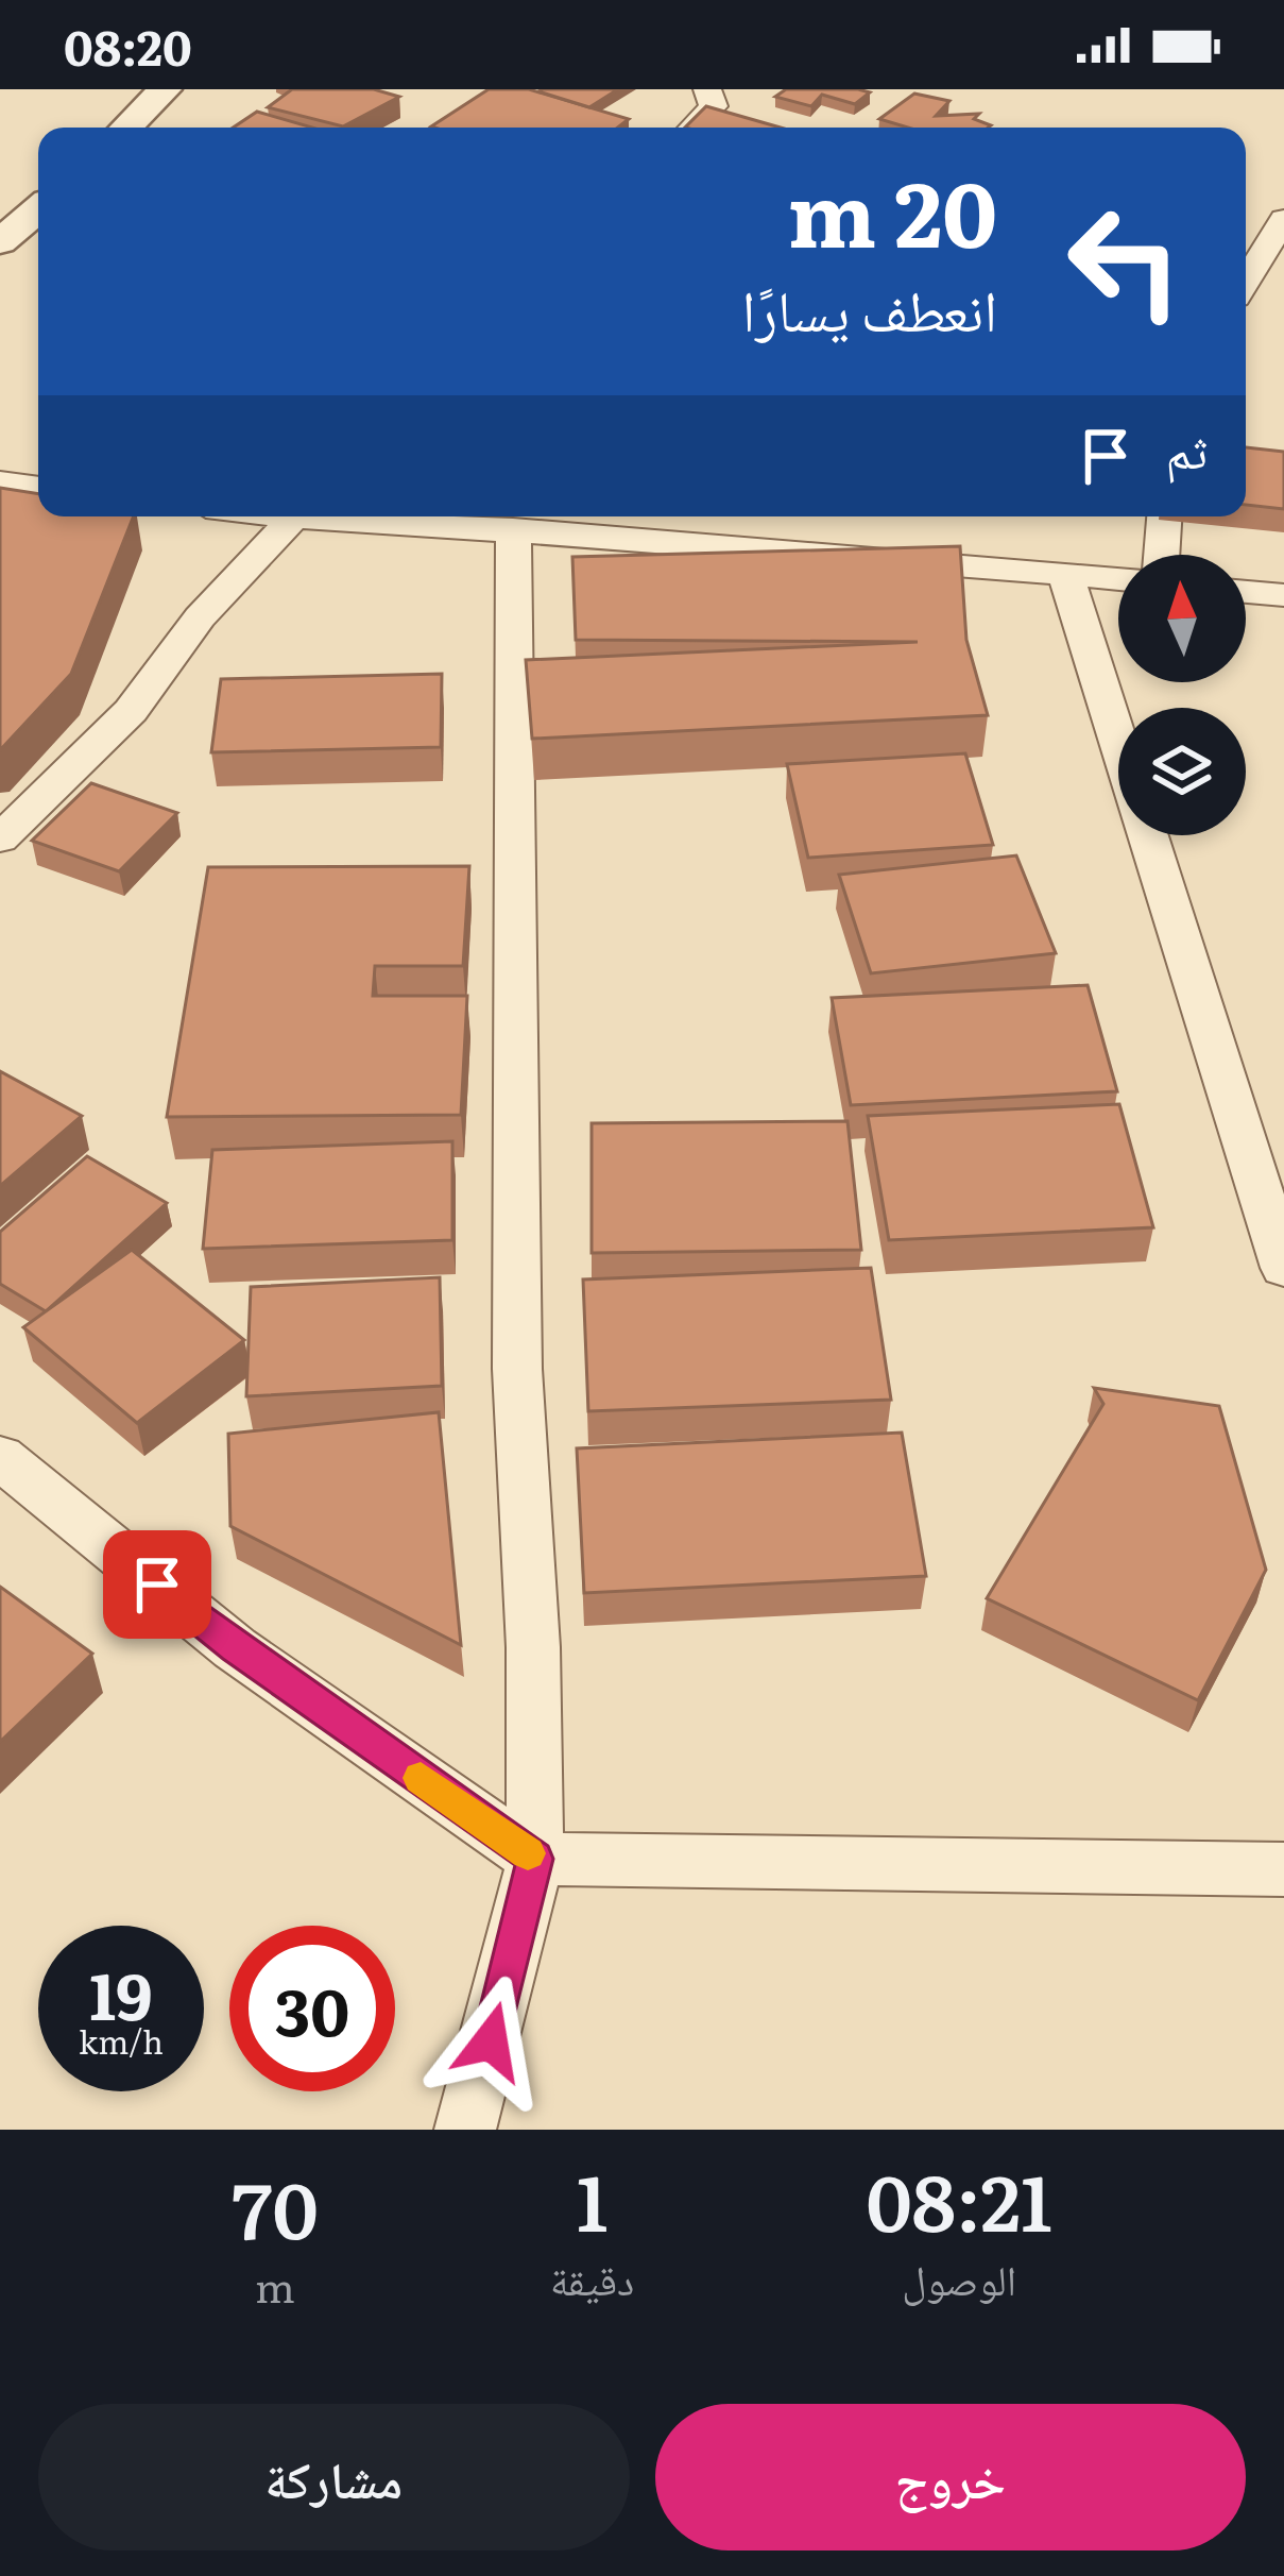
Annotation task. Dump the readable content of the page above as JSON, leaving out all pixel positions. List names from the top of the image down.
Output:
{
  "north": "top",
  "page": {
    "status": "08:20",
    "turn": ["20 m", "انعطف يسارًا"],
    "then": "ثم",
    "speed": "19 km/h",
    "limit": "30",
    "eta": [
      "08:21",
      "الوصول",
      "1",
      "دقيقة",
      "70",
      "m"
    ],
    "buttons": ["خروج", "مشاركة"]
  }
}
